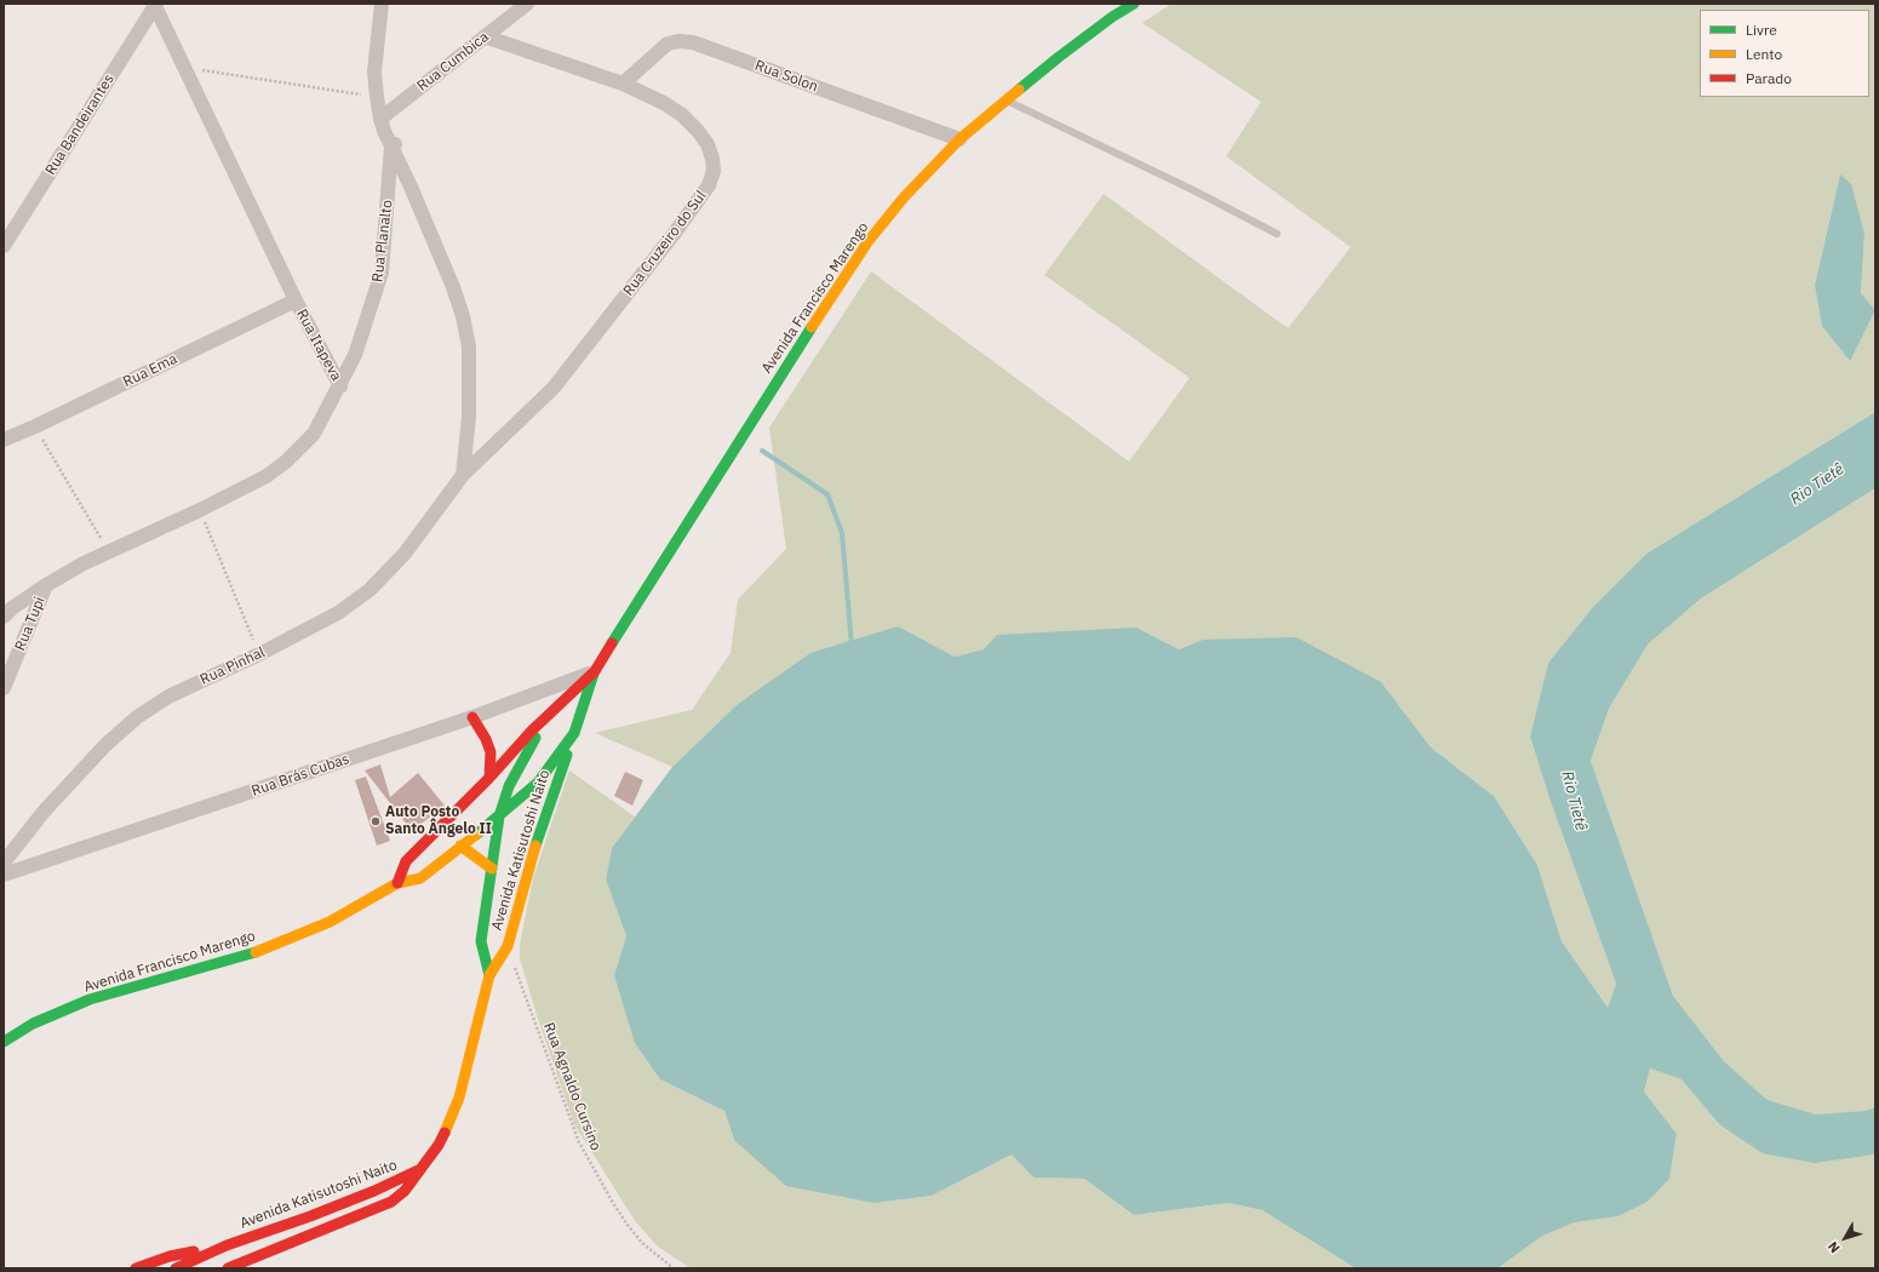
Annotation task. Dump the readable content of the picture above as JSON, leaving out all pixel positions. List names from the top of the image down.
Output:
{
  "streets": {
    "main road": ["Avenida Francisco Marengo", "Avenida Katisutoshi Naito"],
    "street": [
      "Rua Cumbica",
      "Rua Solon",
      "Rua Bandeirantes",
      "Rua Planalto",
      "Rua Cruzeiro do Sul",
      "Rua Itapeva",
      "Rua Ema",
      "Rua Tupi",
      "Rua Pinhal",
      "Rua Brás Cubas"
    ],
    "path": ["Rua Agnaldo Cursino"]
  },
  "crossings": [
    ["Rua Cumbica", "Rua Planalto"],
    ["Rua Cumbica", "Rua Cruzeiro do Sul"],
    ["Rua Solon", "Rua Cruzeiro do Sul"],
    ["Rua Solon", "Avenida Francisco Marengo"],
    ["Rua Bandeirantes", "Rua Itapeva"],
    ["Rua Planalto", "Rua Itapeva"],
    ["Rua Cruzeiro do Sul", "Rua Pinhal"],
    ["Avenida Francisco Marengo", "Rua Brás Cubas"],
    ["Avenida Francisco Marengo", "Avenida Katisutoshi Naito"],
    ["Rua Itapeva", "Rua Ema"],
    ["Rua Itapeva", "Rua Tupi"],
    ["Avenida Katisutoshi Naito", "Rua Agnaldo Cursino"]
  ],
  "water": ["Rio Tietê"],
  "places": ["Auto Posto Santo Ângelo II"],
  "legend": ["Livre", "Lento", "Parado"],
  "north": "bottom left"
}
